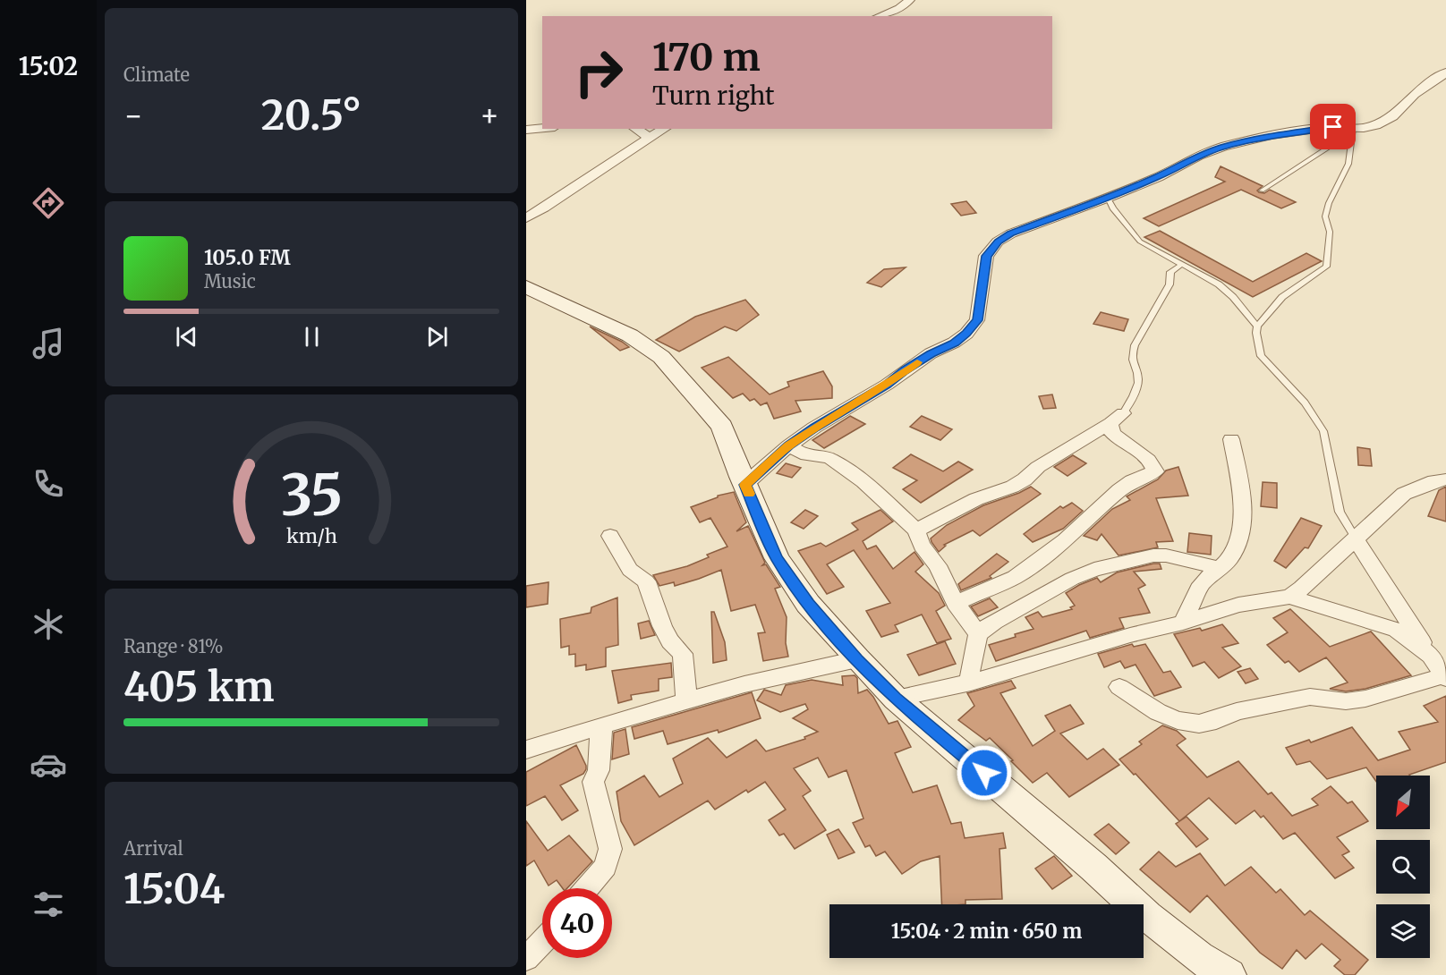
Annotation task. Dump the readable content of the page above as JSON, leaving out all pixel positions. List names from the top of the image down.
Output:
{
  "north": "bottom left",
  "page": {
    "tabs": "15:02",
    "tile": [
      "Climate",
      ["Range · 81%", "405 km"],
      ["Arrival", "15:04"]
    ],
    "turn": ["170 m", "Turn right"],
    "heat": ["−", "20.5°", "+"],
    "song": ["105.0 FM", "Music"],
    "limit": "40",
    "trip": "15:04 · 2 min · 650 m",
    "gauge": ["35", "km/h"]
  }
}
